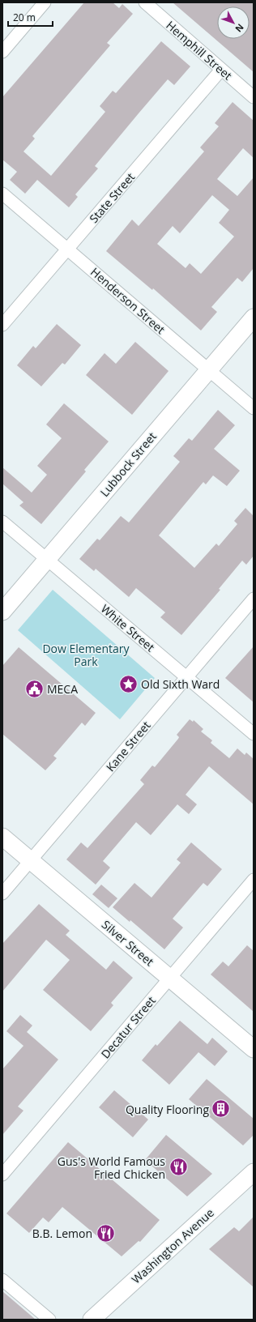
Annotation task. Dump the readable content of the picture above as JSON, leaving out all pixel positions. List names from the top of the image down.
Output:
{
  "streets": {
    "street": [
      "Hemphill Street",
      "State Street",
      "Henderson Street",
      "Lubbock Street",
      "White Street",
      "Kane Street",
      "Silver Street",
      "Decatur Street",
      "Washington Avenue"
    ]
  },
  "crossings": [
    ["Hemphill Street", "State Street"],
    ["State Street", "Henderson Street"],
    ["Henderson Street", "Lubbock Street"],
    ["Lubbock Street", "White Street"],
    ["White Street", "Kane Street"],
    ["Kane Street", "Silver Street"],
    ["Silver Street", "Decatur Street"]
  ],
  "parks": ["Dow Elementary Park"],
  "places": {
    "place": ["Old Sixth Ward"],
    "public building": ["MECA"],
    "building": ["Quality Flooring"],
    "restaurant": ["Gus's World Famous Fried Chicken", "B.B. Lemon"]
  },
  "scale_bar": "20 m",
  "north": "bottom right"
}
